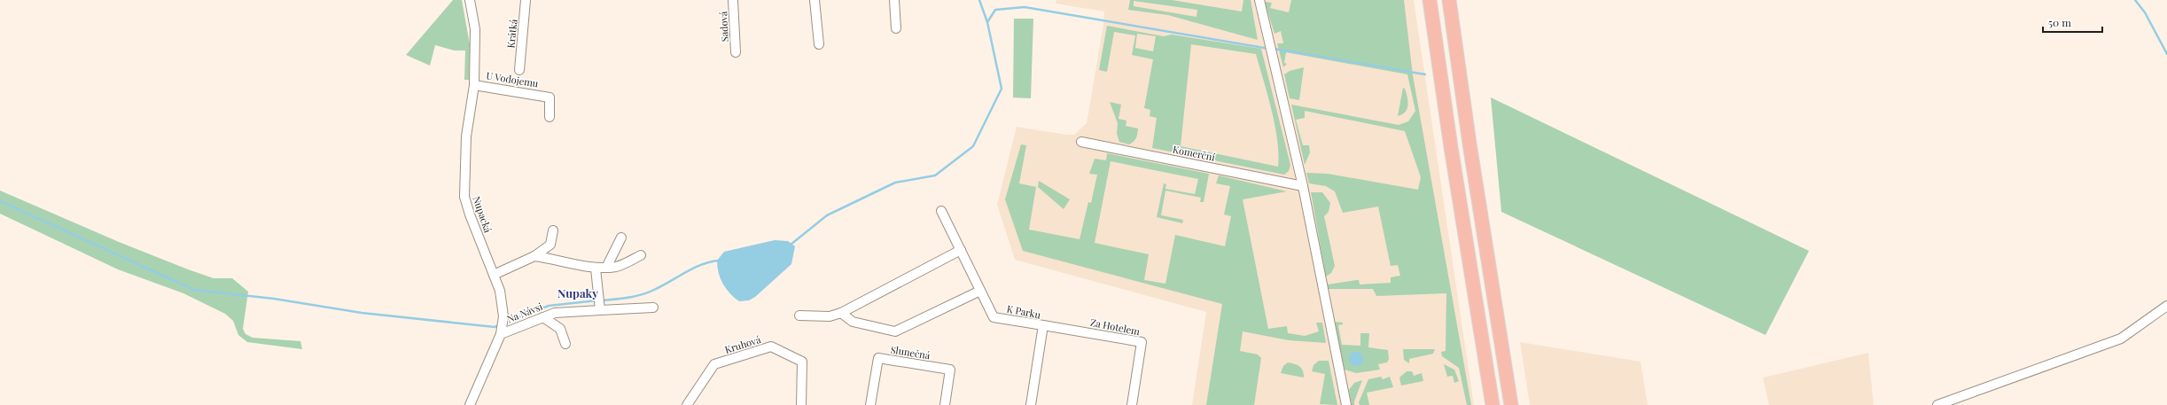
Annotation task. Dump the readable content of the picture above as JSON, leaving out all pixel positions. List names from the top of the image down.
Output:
{
  "streets": {
    "street": [
      "Sadová",
      "Krátká",
      "U Vodojemu",
      "Komerční",
      "Nupacká",
      "K Parku",
      "Na Návsi",
      "Za Hotelem",
      "Kruhová",
      "Slunečná"
    ]
  },
  "crossings": [
    ["U Vodojemu", "Nupacká"],
    ["Nupacká", "Na Návsi"],
    ["K Parku", "Za Hotelem"]
  ],
  "districts": ["Nupaky"],
  "scale_bar": "50 m"
}
